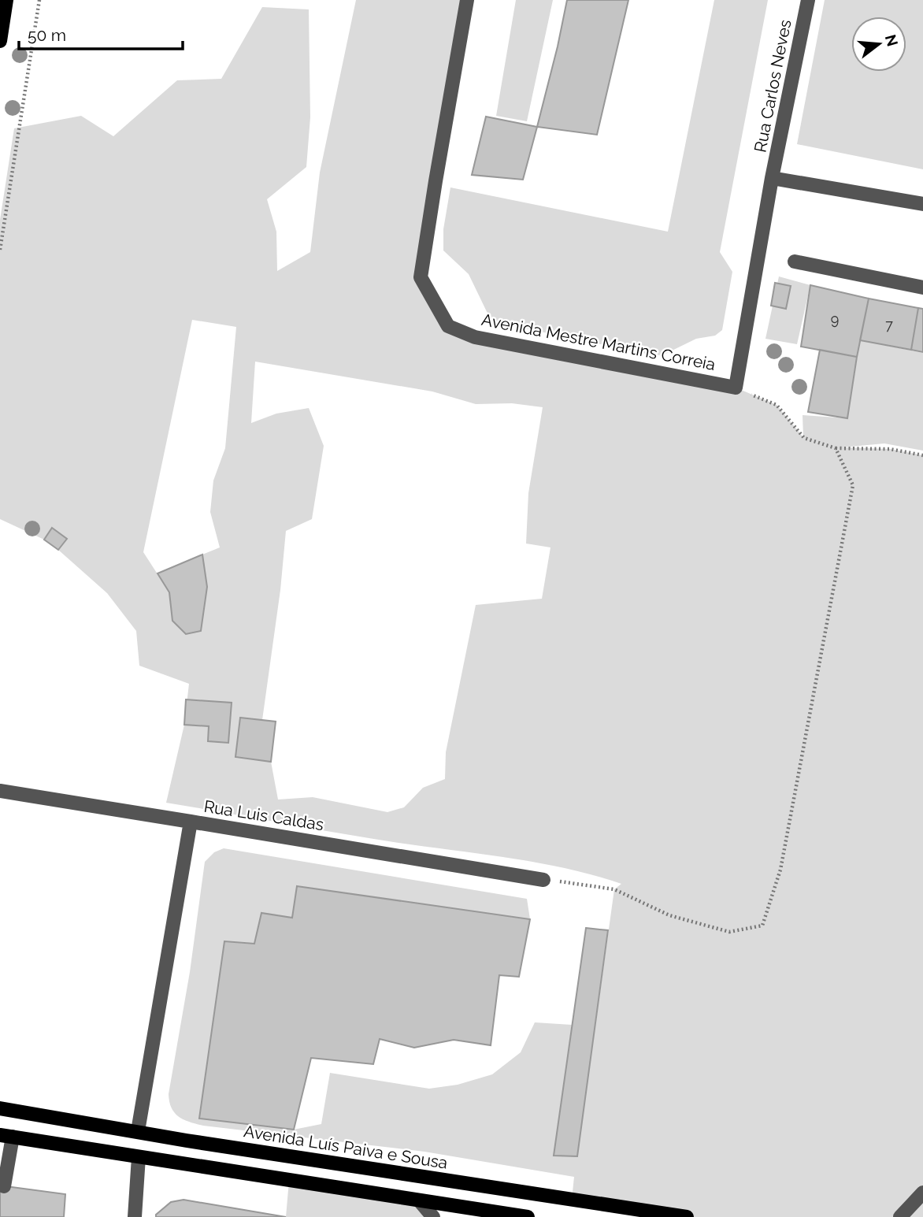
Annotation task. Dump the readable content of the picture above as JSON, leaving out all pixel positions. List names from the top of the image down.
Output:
{
  "streets": {
    "main road": ["Avenida Luís Paiva e Sousa"],
    "street": ["Rua Carlos Neves", "Avenida Mestre Martins Correia", "Rua Luis Caldas"]
  },
  "crossings": [
    ["Rua Carlos Neves", "Avenida Mestre Martins Correia"],
    ["Rua Luis Caldas", "Avenida Luís Paiva e Sousa"]
  ],
  "house_numbers": ["9", "7"],
  "scale_bar": "50 m",
  "north": "right"
}
